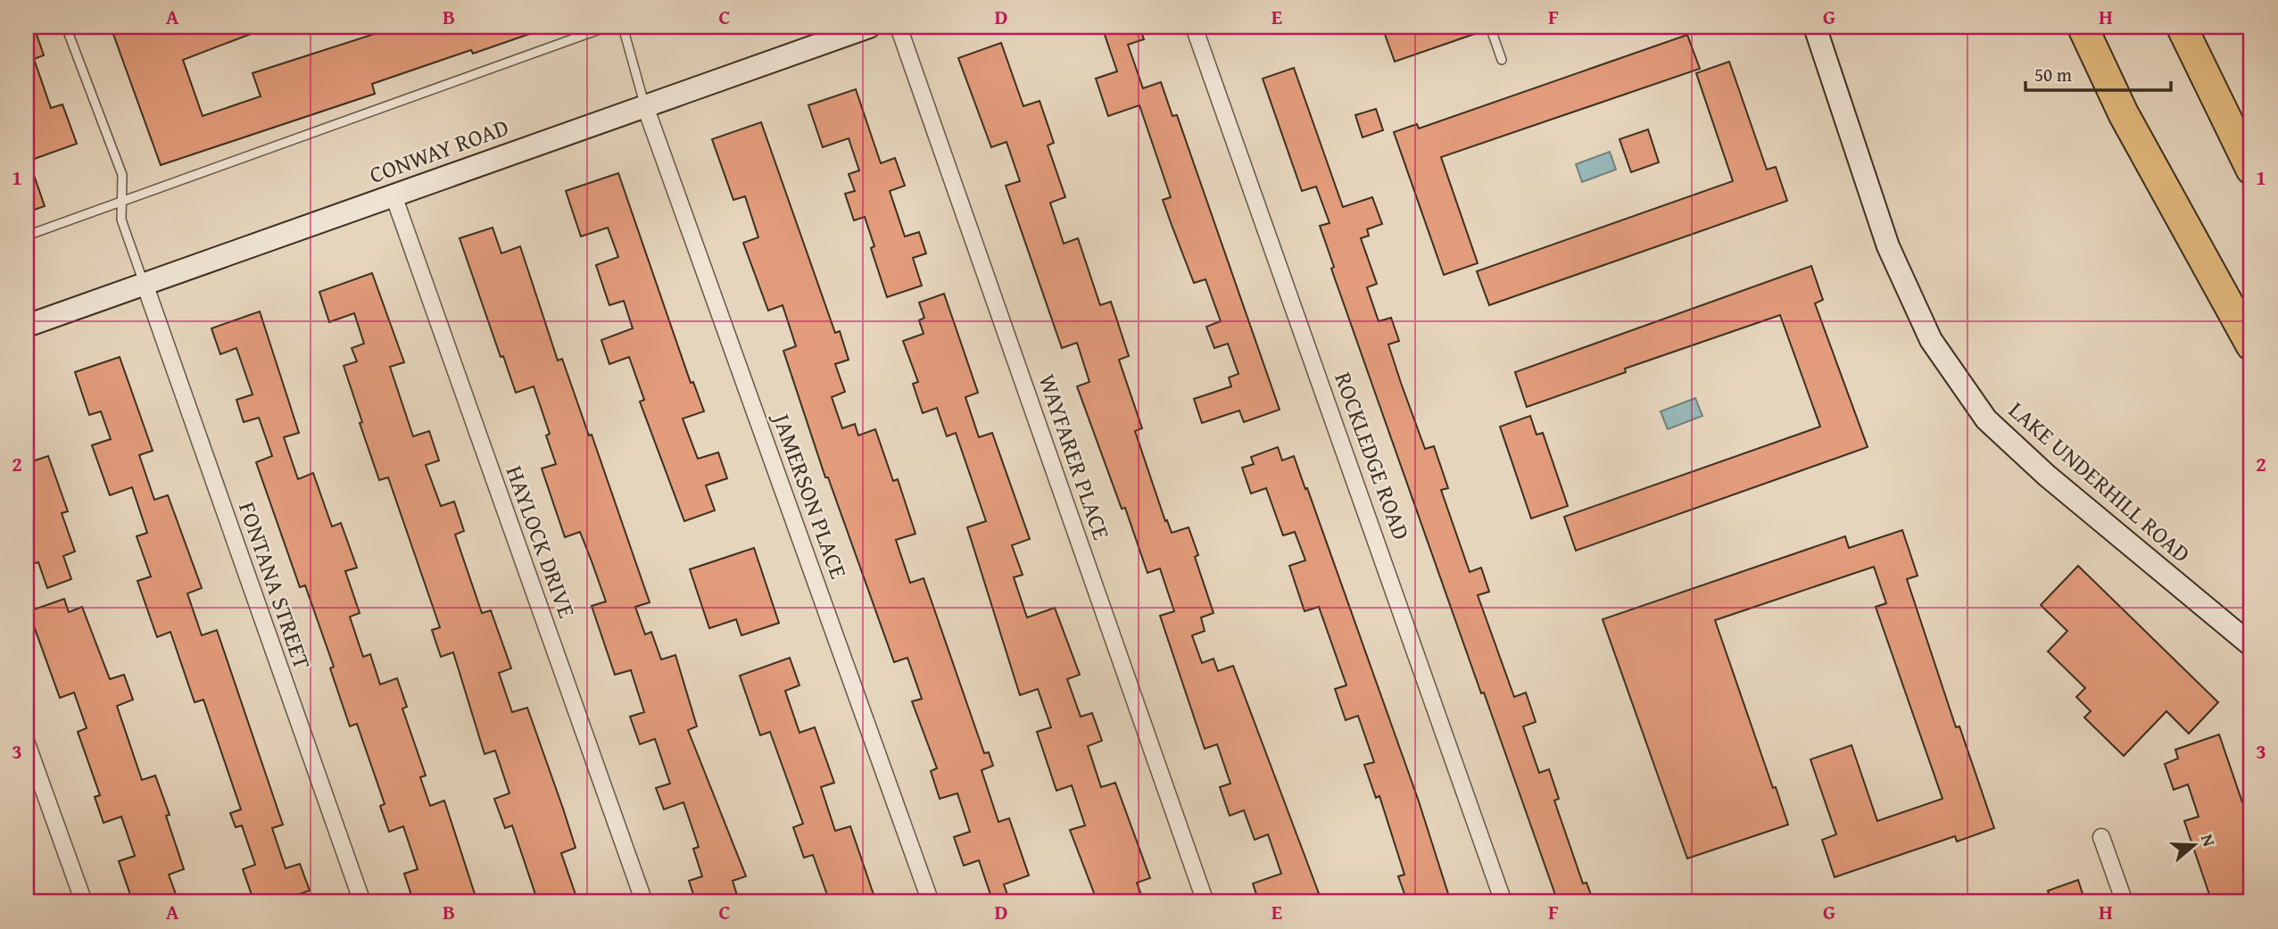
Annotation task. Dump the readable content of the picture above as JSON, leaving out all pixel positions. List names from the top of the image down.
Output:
{
  "streets": {
    "main road": ["CONWAY ROAD", "LAKE UNDERHILL ROAD"],
    "street": [
      "ROCKLEDGE ROAD",
      "WAYFARER PLACE",
      "JAMERSON PLACE",
      "HAYLOCK DRIVE",
      "FONTANA STREET"
    ]
  },
  "crossings": [
    ["CONWAY ROAD", "JAMERSON PLACE"],
    ["CONWAY ROAD", "HAYLOCK DRIVE"],
    ["CONWAY ROAD", "FONTANA STREET"]
  ],
  "scale_bar": "50 m",
  "north": "right",
  "grid": {
    "columns": [
      "A",
      "B",
      "C",
      "D",
      "E",
      "F",
      "G",
      "H"
    ],
    "rows": ["1", "2", "3"]
  }
}
